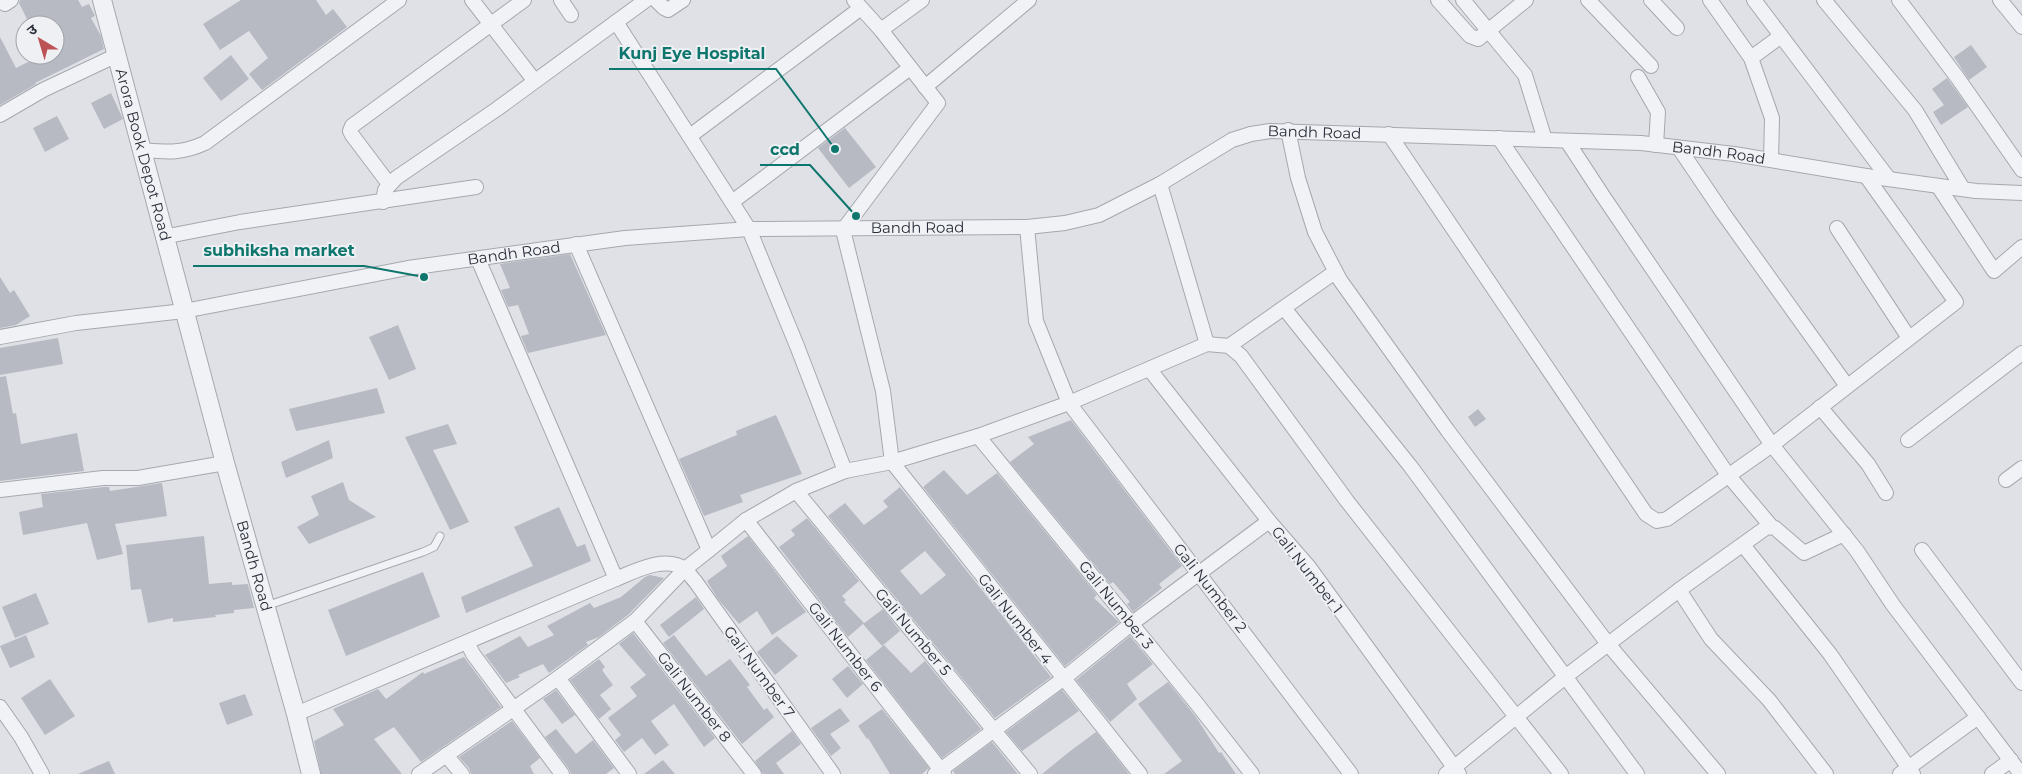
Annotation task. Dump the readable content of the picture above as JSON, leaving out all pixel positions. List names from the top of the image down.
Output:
{
  "streets": {
    "street": [
      "Bandh Road",
      "Arora Book Depot Road",
      "Gali Number 1",
      "Gali Number 2",
      "Gali Number 3",
      "Gali Number 4",
      "Gali Number 5",
      "Gali Number 6",
      "Gali Number 7",
      "Gali Number 8"
    ]
  },
  "crossings": [
    ["Bandh Road", "Arora Book Depot Road"],
    ["Bandh Road", "Gali Number 2"]
  ],
  "places": ["Kunj Eye Hospital", "ccd", "subhiksha market"],
  "north": "top left"
}
